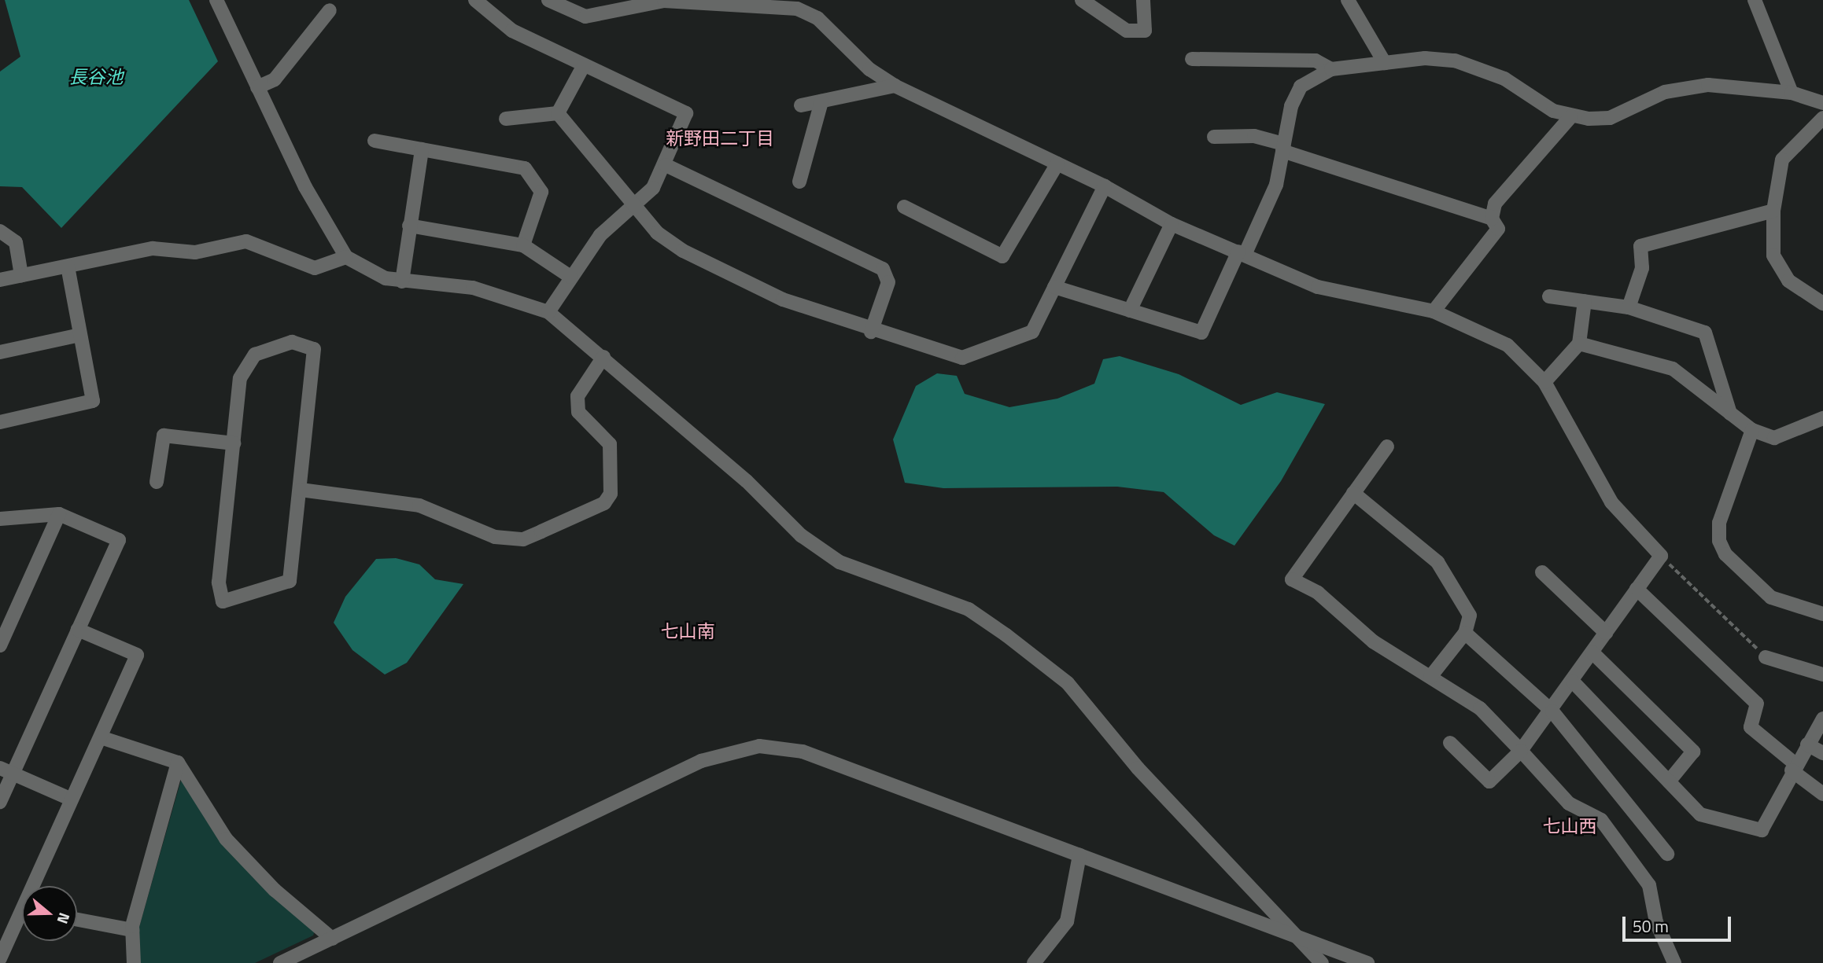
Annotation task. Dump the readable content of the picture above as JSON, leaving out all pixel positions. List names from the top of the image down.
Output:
{
  "districts": ["新野田二丁目", "七山南", "七山西"],
  "water": ["長谷池"],
  "scale_bar": "50 m",
  "north": "right"
}
